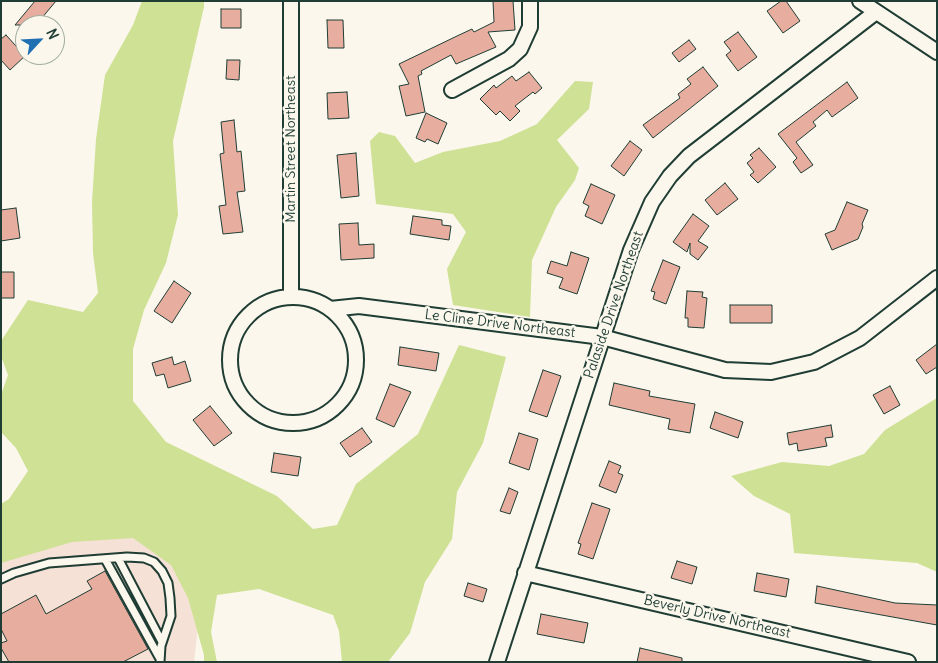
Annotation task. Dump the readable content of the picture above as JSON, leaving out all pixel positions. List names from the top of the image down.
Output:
{
  "streets": {
    "street": [
      "Martin Street Northeast",
      "Palaside Drive Northeast",
      "Le Cline Drive Northeast",
      "Beverly Drive Northeast"
    ]
  },
  "crossings": [
    ["Martin Street Northeast", "Le Cline Drive Northeast"],
    ["Palaside Drive Northeast", "Le Cline Drive Northeast"],
    ["Palaside Drive Northeast", "Beverly Drive Northeast"]
  ],
  "north": "top right"
}
